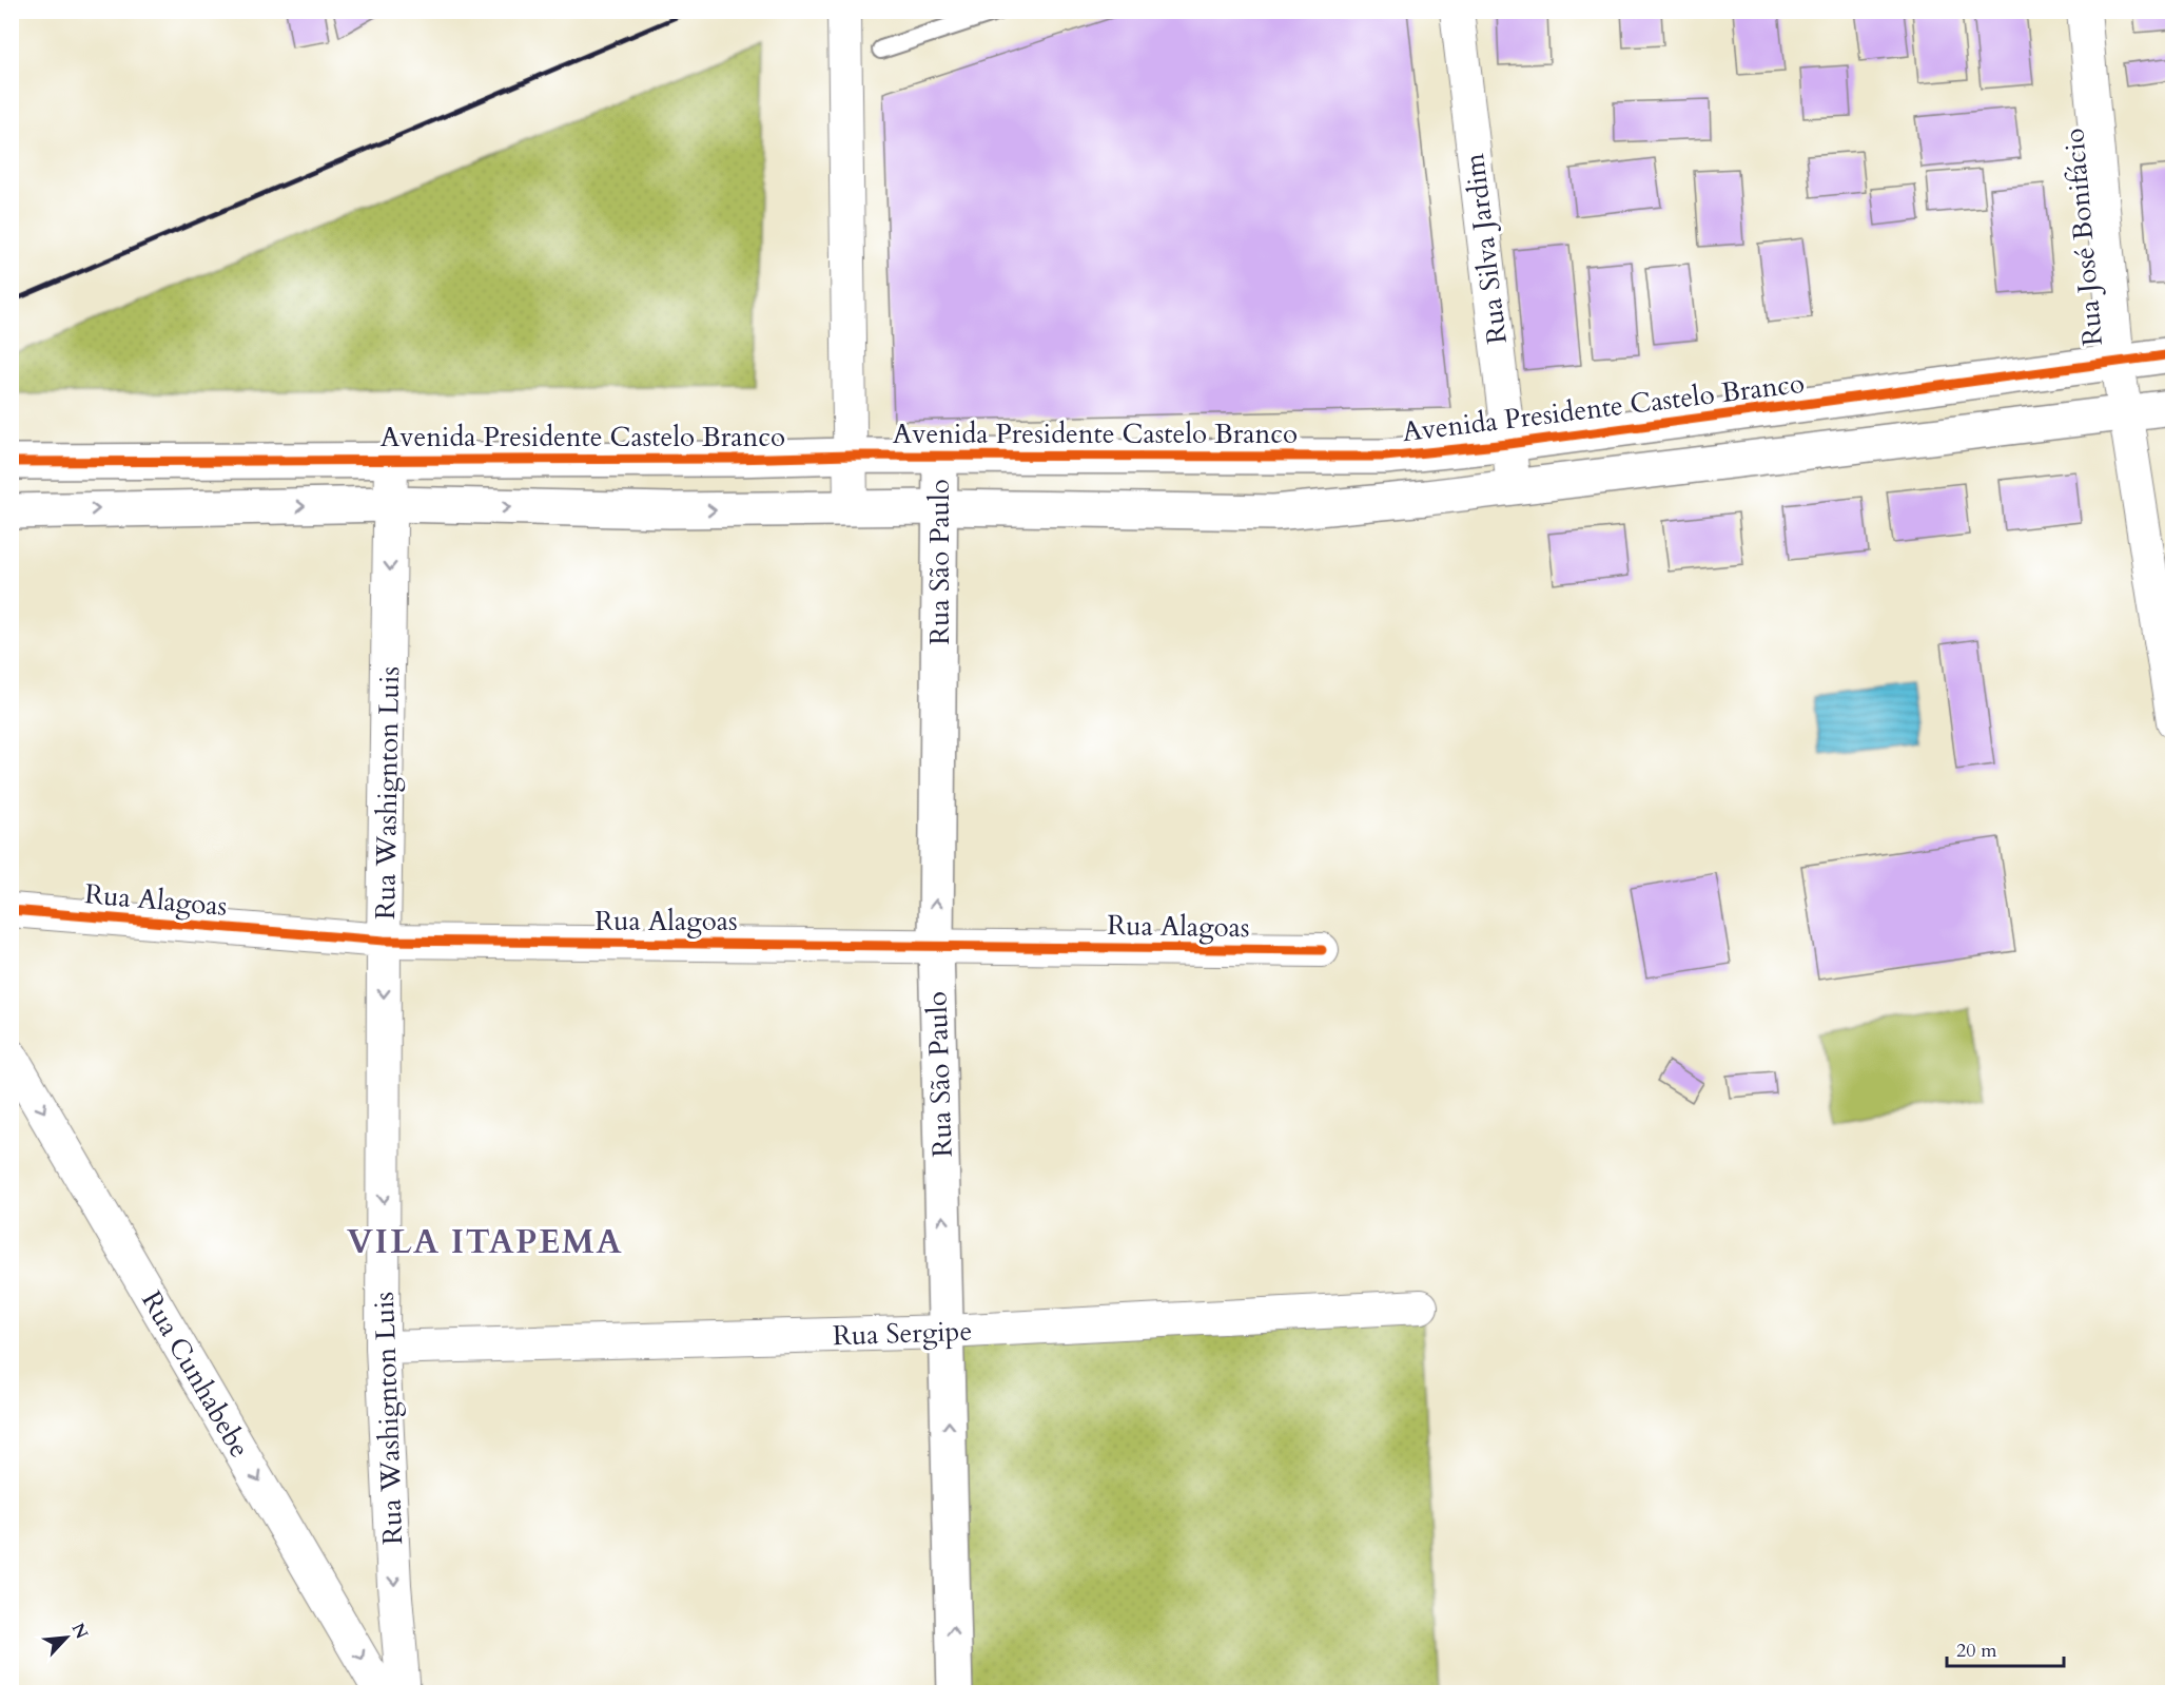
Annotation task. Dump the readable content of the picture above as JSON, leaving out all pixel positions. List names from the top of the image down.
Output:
{
  "streets": {
    "street": [
      "Rua José Bonifácio",
      "Rua Silva Jardim",
      "Avenida Presidente Castelo Branco",
      "Rua São Paulo",
      "Rua Washignton Luis",
      "Rua Alagoas",
      "Rua Sergipe",
      "Rua Cunhabebe"
    ]
  },
  "crossings": [
    ["Rua José Bonifácio", "Avenida Presidente Castelo Branco"],
    ["Rua Silva Jardim", "Avenida Presidente Castelo Branco"],
    ["Avenida Presidente Castelo Branco", "Rua São Paulo"],
    ["Avenida Presidente Castelo Branco", "Rua Washignton Luis"],
    ["Rua São Paulo", "Rua Alagoas"],
    ["Rua São Paulo", "Rua Sergipe"],
    ["Rua Washignton Luis", "Rua Alagoas"],
    ["Rua Washignton Luis", "Rua Sergipe"]
  ],
  "one_way": ["Rua São Paulo", "Rua Washignton Luis", "Rua Cunhabebe"],
  "districts": ["VILA ITAPEMA"],
  "scale_bar": "20 m",
  "north": "top right"
}
